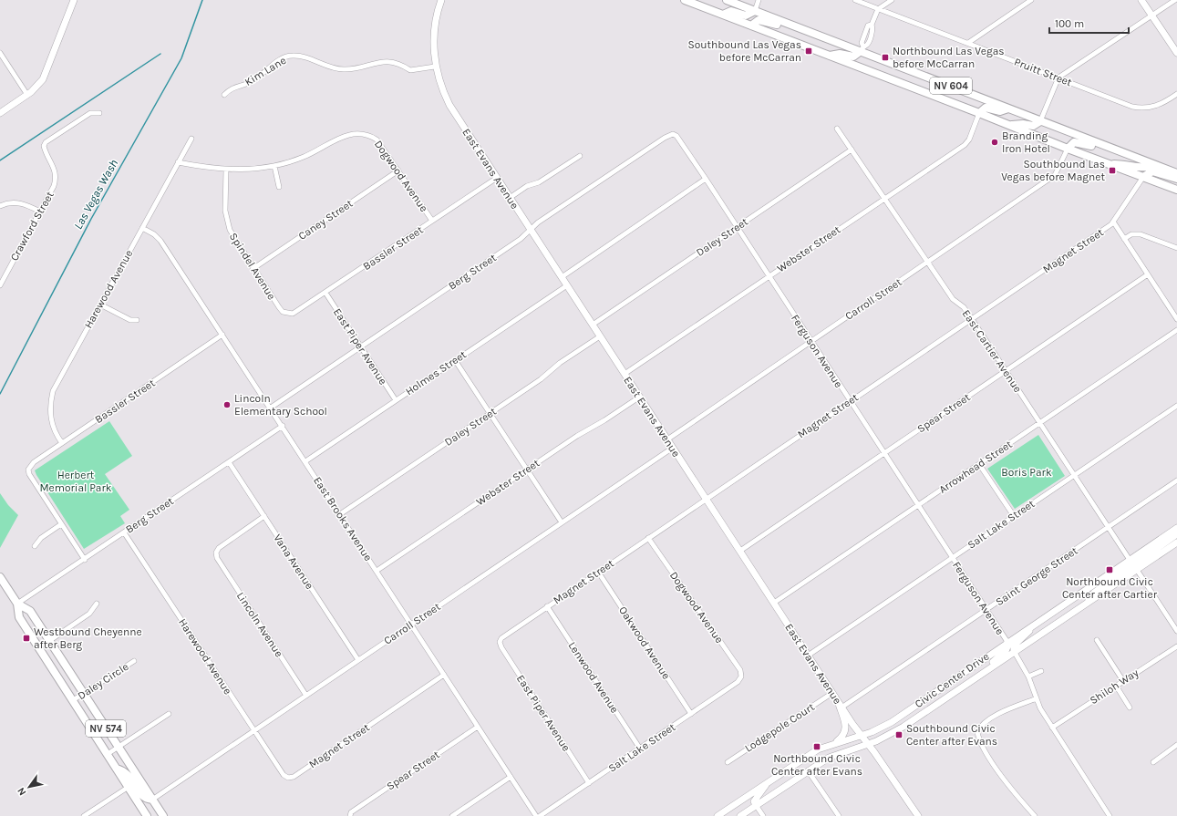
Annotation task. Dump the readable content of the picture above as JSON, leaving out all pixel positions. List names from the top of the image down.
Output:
{
  "streets": {
    "main road": [
      "NV 604",
      "East Evans Avenue",
      "Civic Center Drive",
      "NV 574"
    ],
    "street": [
      "Kim Lane",
      "Pruitt Street",
      "Dogwood Avenue",
      "Caney Street",
      "Crawford Street",
      "Daley Street",
      "Bassler Street",
      "Webster Street",
      "Magnet Street",
      "Spindel Avenue",
      "Berg Street",
      "Harewood Avenue",
      "Carroll Street",
      "East Piper Avenue",
      "Ferguson Avenue",
      "East Cartier Avenue",
      "Holmes Street",
      "Spear Street",
      "Arrowhead Street",
      "East Brooks Avenue",
      "Salt Lake Street",
      "Vana Avenue",
      "Saint George Street",
      "Lincoln Avenue",
      "Oakwood Avenue",
      "Lenwood Avenue",
      "Daley Circle",
      "Shiloh Way",
      "Lodgepole Court"
    ]
  },
  "crossings": [
    ["Kim Lane", "East Evans Avenue"],
    ["NV 604", "Webster Street"],
    ["NV 604", "Magnet Street"],
    ["NV 604", "Carroll Street"],
    ["East Evans Avenue", "Daley Street"],
    ["East Evans Avenue", "Bassler Street"],
    ["East Evans Avenue", "Webster Street"],
    ["East Evans Avenue", "Magnet Street"],
    ["East Evans Avenue", "Berg Street"],
    ["East Evans Avenue", "Carroll Street"],
    ["East Evans Avenue", "Holmes Street"],
    ["East Evans Avenue", "Spear Street"],
    ["East Evans Avenue", "Arrowhead Street"],
    ["East Evans Avenue", "Salt Lake Street"],
    ["East Evans Avenue", "Saint George Street"],
    ["East Evans Avenue", "Civic Center Drive"],
    ["East Evans Avenue", "Lodgepole Court"],
    ["Dogwood Avenue", "Caney Street"],
    ["Dogwood Avenue", "Bassler Street"],
    ["Dogwood Avenue", "Magnet Street"],
    ["Dogwood Avenue", "Spindel Avenue"],
    ["Dogwood Avenue", "Harewood Avenue"],
    ["Dogwood Avenue", "Salt Lake Street"],
    ["Caney Street", "Spindel Avenue"],
    ["Daley Street", "Ferguson Avenue"],
    ["Daley Street", "East Cartier Avenue"],
    ["Daley Street", "East Brooks Avenue"],
    ["Bassler Street", "Spindel Avenue"],
    ["Bassler Street", "Harewood Avenue"],
    ["Bassler Street", "East Piper Avenue"],
    ["Bassler Street", "East Brooks Avenue"],
    ["Webster Street", "Ferguson Avenue"],
    ["Webster Street", "East Cartier Avenue"],
    ["Webster Street", "East Brooks Avenue"],
    ["Magnet Street", "Harewood Avenue"],
    ["Magnet Street", "East Piper Avenue"],
    ["Magnet Street", "Ferguson Avenue"],
    ["Magnet Street", "East Cartier Avenue"],
    ["Magnet Street", "East Brooks Avenue"],
    ["Magnet Street", "Oakwood Avenue"],
    ["Magnet Street", "Lenwood Avenue"],
    ["Berg Street", "Harewood Avenue"],
    ["Berg Street", "East Piper Avenue"],
    ["Berg Street", "Ferguson Avenue"],
    ["Berg Street", "East Brooks Avenue"],
    ["Berg Street", "Vana Avenue"],
    ["Berg Street", "NV 574"],
    ["Harewood Avenue", "Carroll Street"],
    ["Harewood Avenue", "East Brooks Avenue"],
    ["Carroll Street", "Ferguson Avenue"],
    ["Carroll Street", "East Cartier Avenue"],
    ["Carroll Street", "East Brooks Avenue"],
    ["Carroll Street", "Vana Avenue"],
    ["Carroll Street", "Lincoln Avenue"],
    ["Carroll Street", "NV 574"],
    ["East Piper Avenue", "Holmes Street"],
    ["East Piper Avenue", "Salt Lake Street"],
    ["Ferguson Avenue", "Spear Street"],
    ["Ferguson Avenue", "Arrowhead Street"],
    ["Ferguson Avenue", "Salt Lake Street"],
    ["Ferguson Avenue", "Saint George Street"],
    ["Ferguson Avenue", "Civic Center Drive"],
    ["East Cartier Avenue", "Spear Street"],
    ["East Cartier Avenue", "Arrowhead Street"],
    ["East Cartier Avenue", "Salt Lake Street"],
    ["East Cartier Avenue", "Saint George Street"],
    ["East Cartier Avenue", "Civic Center Drive"],
    ["Holmes Street", "East Brooks Avenue"],
    ["Spear Street", "East Brooks Avenue"],
    ["Salt Lake Street", "Oakwood Avenue"],
    ["Salt Lake Street", "Lenwood Avenue"],
    ["Vana Avenue", "Lincoln Avenue"],
    ["Daley Circle", "NV 574"]
  ],
  "water": ["Las Vegas Wash"],
  "parks": ["Boris Park", "Herbert Memorial Park"],
  "places": {
    "transit": [
      "Southbound Las Vegas before McCarran",
      "Northbound Las Vegas before McCarran",
      "Southbound Las Vegas before Magnet",
      "Northbound Civic Center after Cartier",
      "Westbound Cheyenne after Berg",
      "Southbound Civic Center after Evans",
      "Northbound Civic Center after Evans"
    ],
    "other": ["Branding Iron Hotel", "Lincoln Elementary School"]
  },
  "scale_bar": "100 m",
  "north": "bottom left"
}
